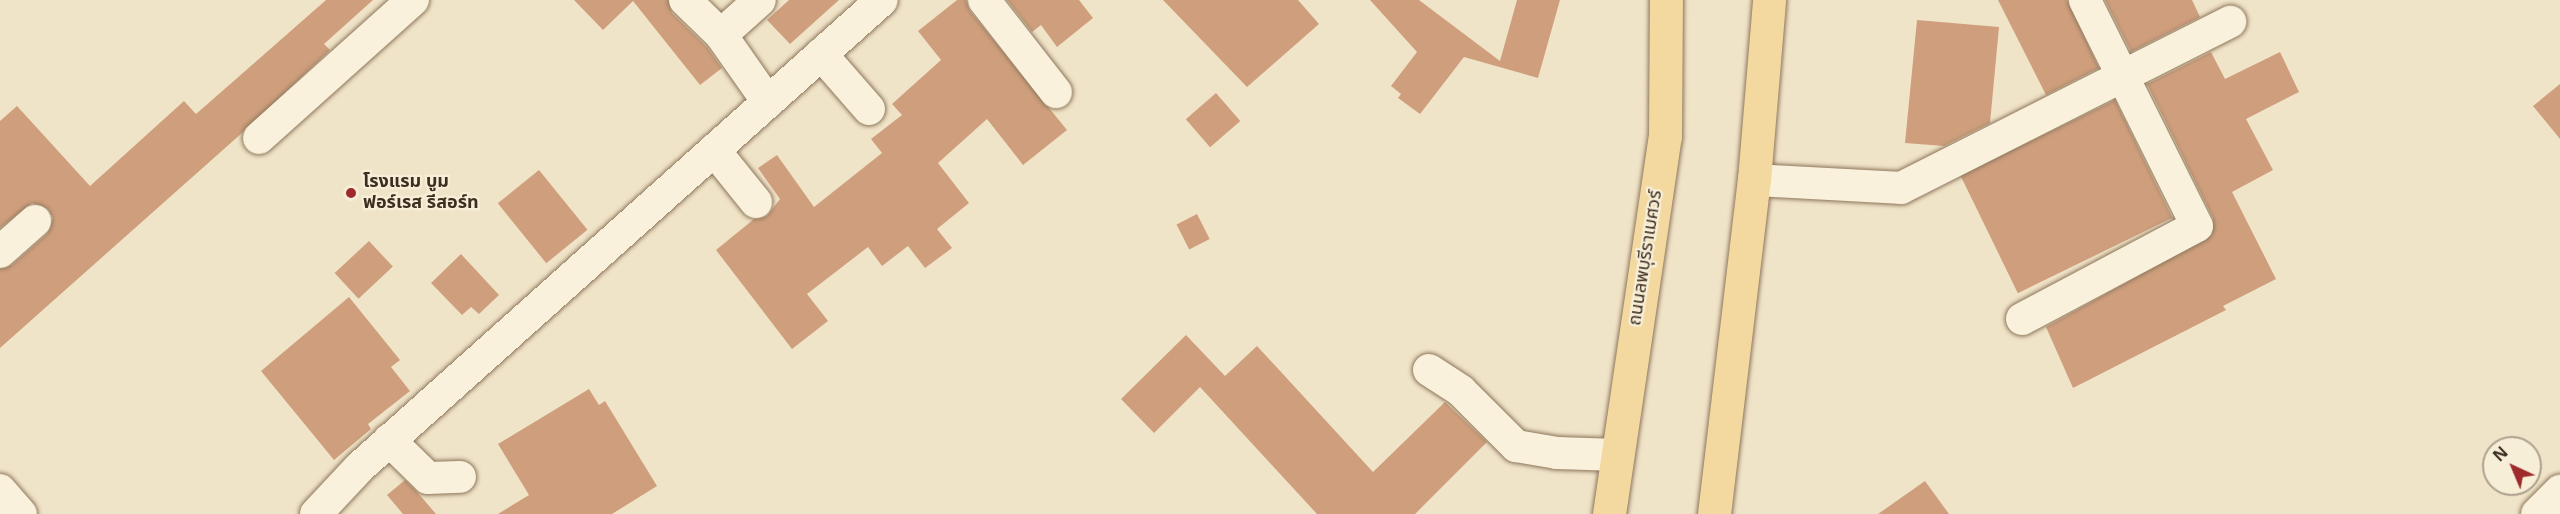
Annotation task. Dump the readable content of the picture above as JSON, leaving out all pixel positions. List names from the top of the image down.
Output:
{
  "streets": {
    "main road": ["ถนนลพบุรีราเมศวร์"]
  },
  "places": ["โรงแรม บูม ฟอร์เรส รีสอร์ท"],
  "north": "top left"
}
